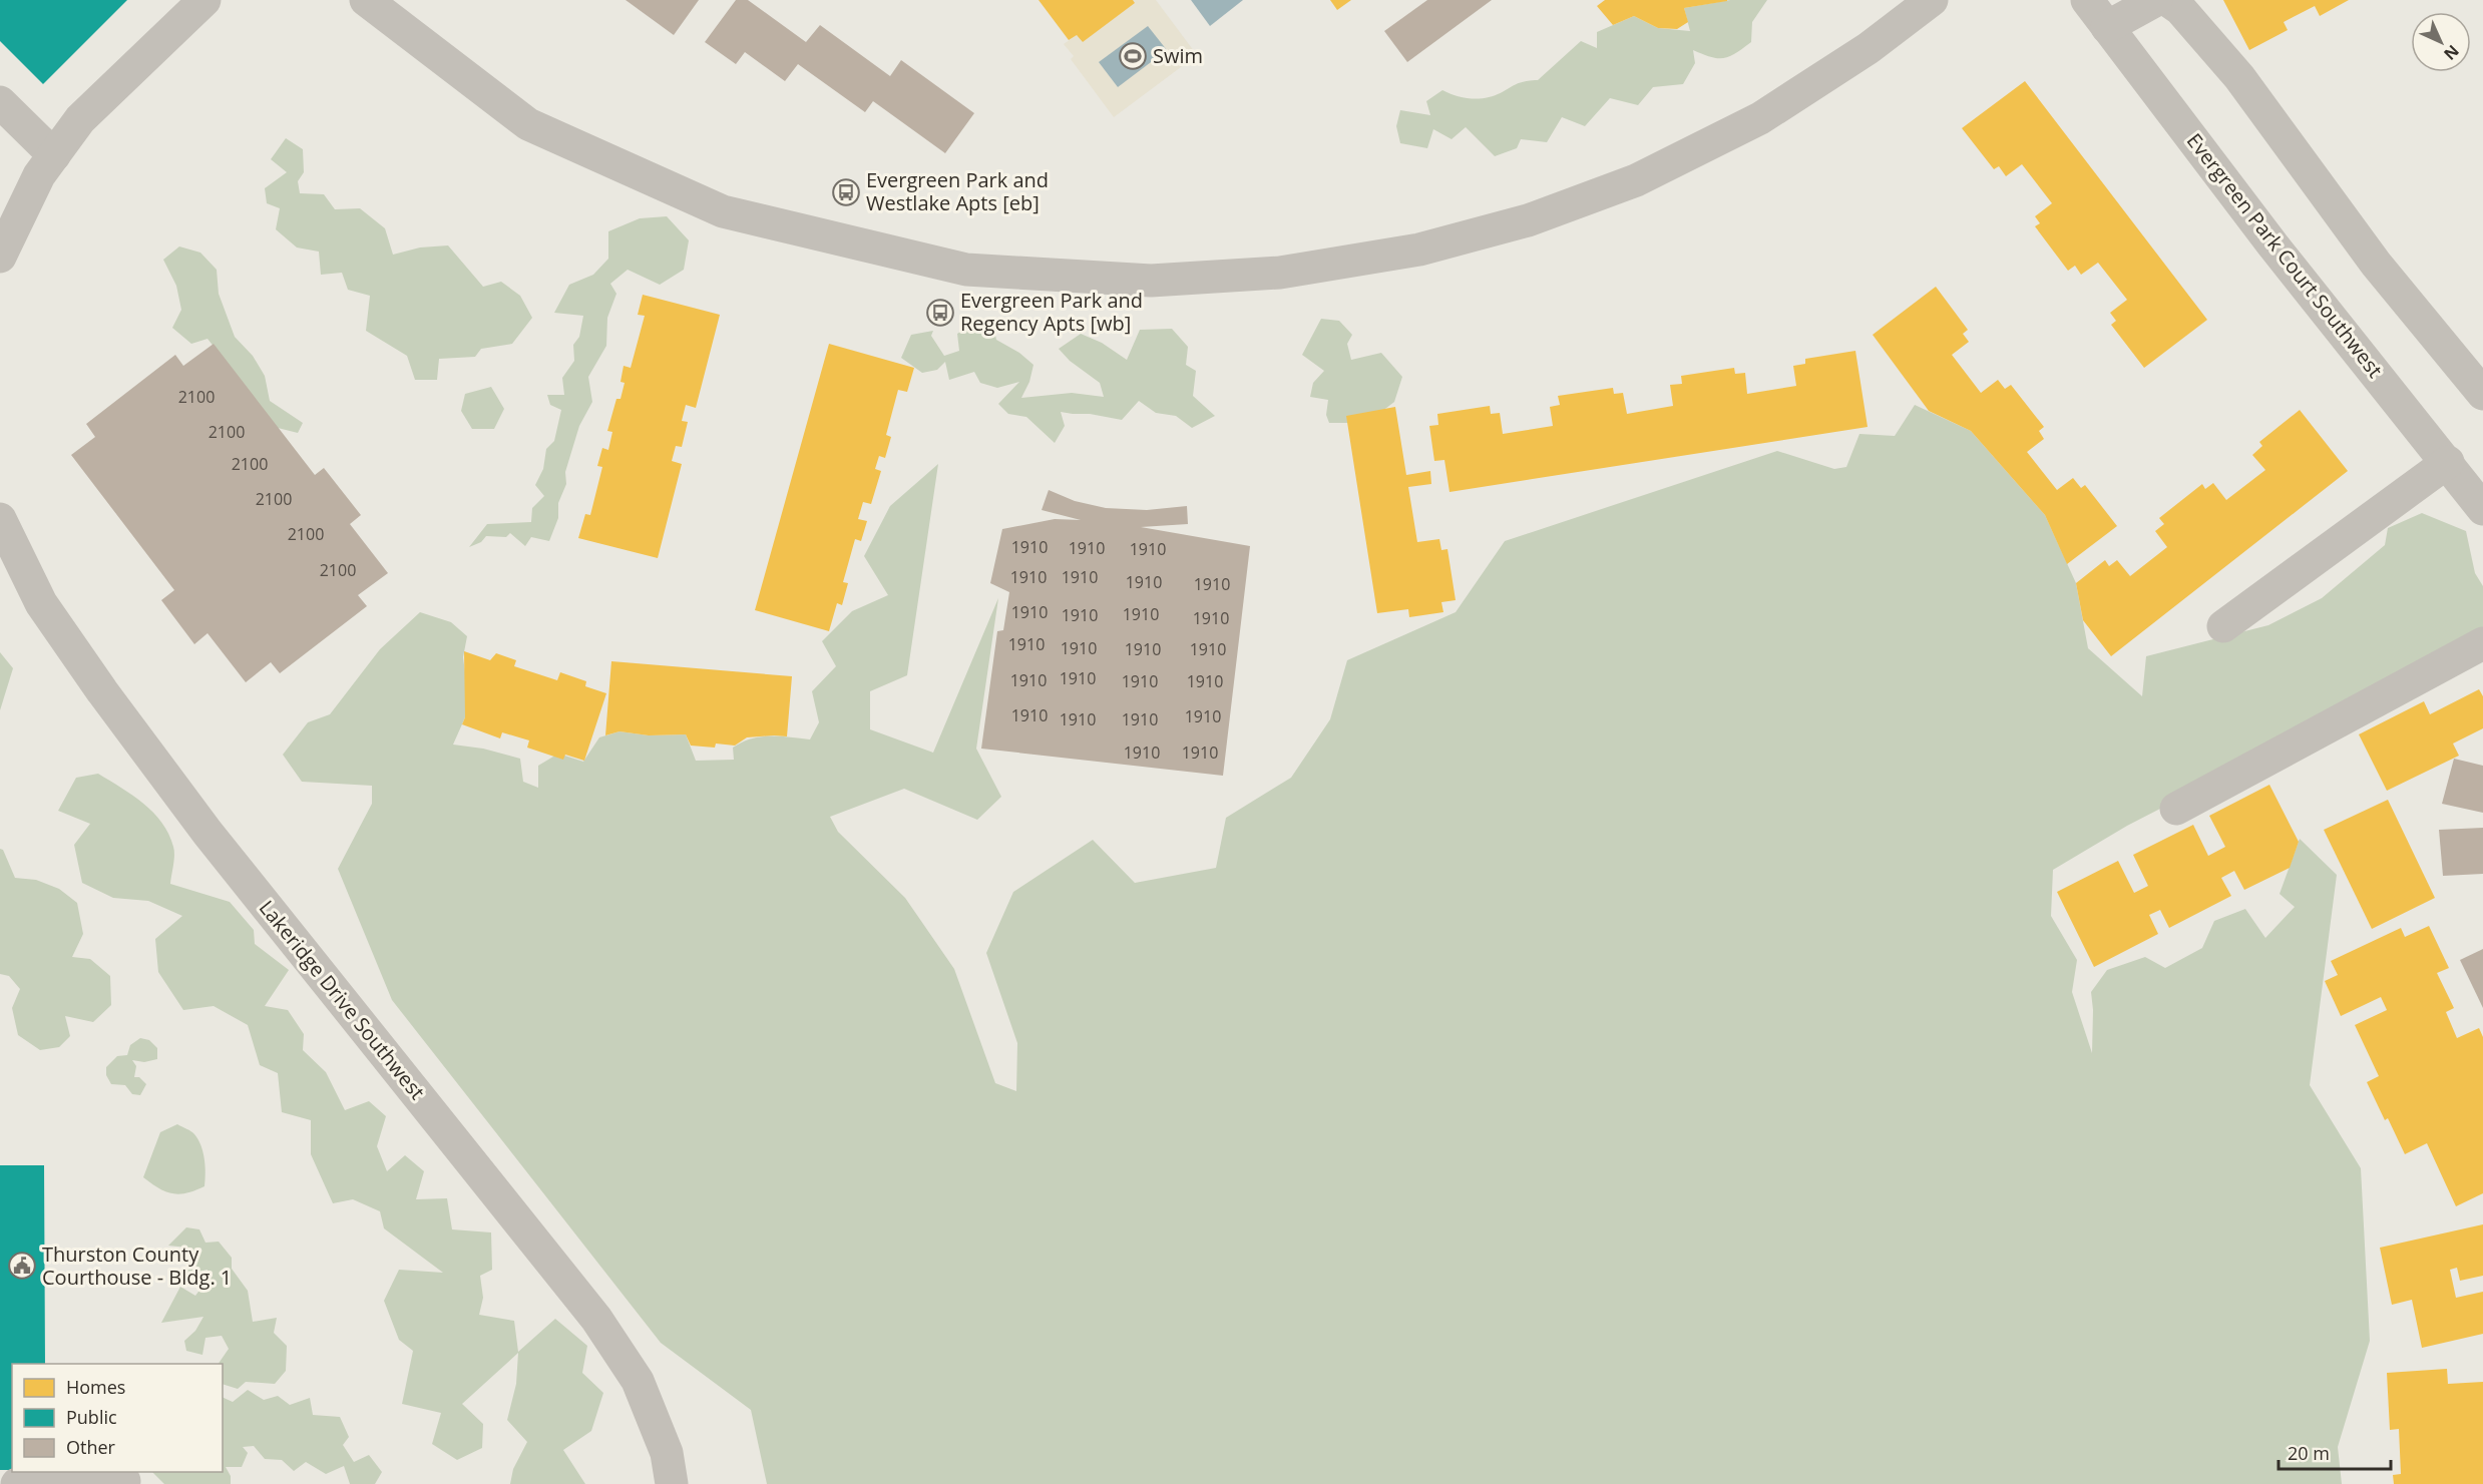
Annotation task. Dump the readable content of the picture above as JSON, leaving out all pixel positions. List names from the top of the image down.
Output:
{
  "streets": {
    "street": ["Evergreen Park Court Southwest", "Lakeridge Drive Southwest"]
  },
  "places": {
    "sports": ["Swim"],
    "bus stop": ["Evergreen Park and Westlake Apts [eb]", "Evergreen Park and Regency Apts [wb]"],
    "public building": ["Thurston County Courthouse - Bldg. 1"]
  },
  "house_numbers": [
    "2100",
    "2100",
    "2100",
    "2100",
    "2100",
    "1910",
    "1910",
    "1910",
    "2100",
    "1910",
    "1910",
    "1910",
    "1910",
    "1910",
    "1910",
    "1910",
    "1910",
    "1910",
    "1910",
    "1910",
    "1910",
    "1910",
    "1910",
    "1910",
    "1910",
    "1910",
    "1910",
    "1910",
    "1910",
    "1910",
    "1910"
  ],
  "legend": ["Homes", "Public", "Other"],
  "scale_bar": "20 m",
  "north": "bottom right"
}
